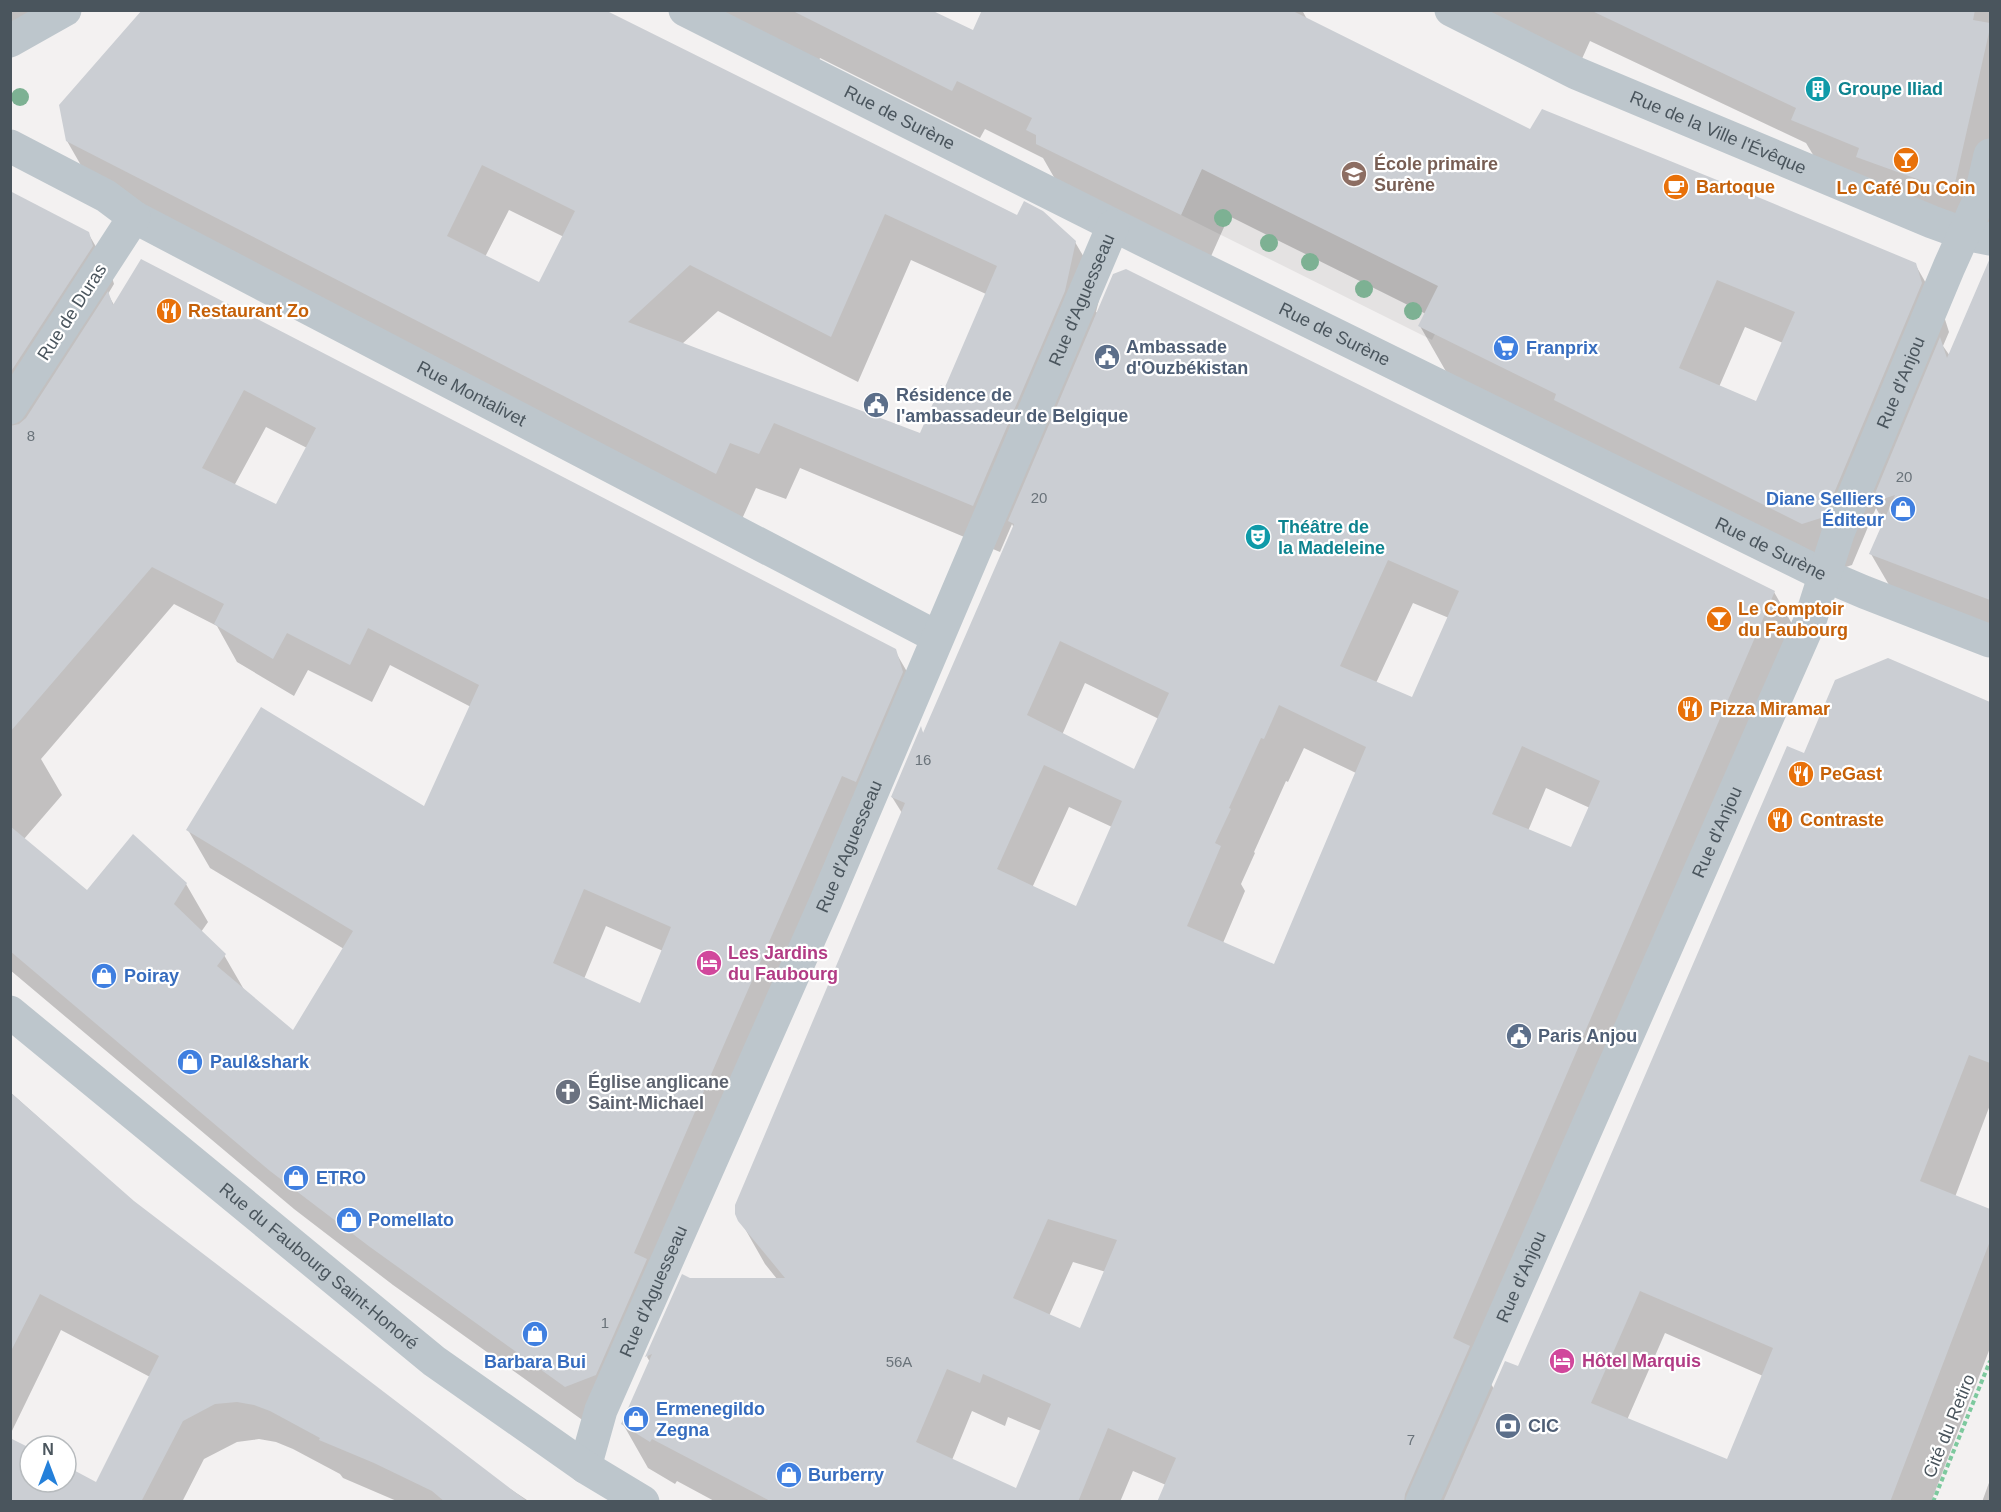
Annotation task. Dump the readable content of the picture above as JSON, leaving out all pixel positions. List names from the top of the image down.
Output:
{
  "streets": {
    "street": [
      "Rue de Surène",
      "Rue de la Ville l'Évêque",
      "Rue d'Aguesseau",
      "Rue de Duras",
      "Rue d'Anjou",
      "Rue Montalivet",
      "Rue du Faubourg Saint-Honoré"
    ],
    "path": ["Cité du Retiro"]
  },
  "crossings": [
    ["Rue de Surène", "Rue d'Aguesseau"],
    ["Rue de Surène", "Rue d'Anjou"],
    ["Rue de la Ville l'Évêque", "Rue d'Anjou"],
    ["Rue d'Aguesseau", "Rue Montalivet"],
    ["Rue d'Aguesseau", "Rue du Faubourg Saint-Honoré"],
    ["Rue de Duras", "Rue Montalivet"]
  ],
  "places": {
    "building": ["Groupe Iliad"],
    "bar": ["Le Café Du Coin", "Le Comptoir du Faubourg"],
    "school or university": ["École primaire Surène"],
    "cafe": ["Bartoque"],
    "restaurant": [
      "Restaurant Zo",
      "Pizza Miramar",
      "PeGast",
      "Contraste"
    ],
    "supermarket": ["Franprix"],
    "public building": ["Ambassade d'Ouzbékistan", "Résidence de l'ambassadeur de Belgique", "Paris Anjou"],
    "shop": [
      "Diane Selliers Éditeur",
      "Poiray",
      "Paul&shark",
      "ETRO",
      "Pomellato",
      "Barbara Bui",
      "Ermenegildo Zegna",
      "Burberry"
    ],
    "theatre": ["Théâtre de la Madeleine"],
    "hotel": ["Les Jardins du Faubourg", "Hôtel Marquis"],
    "church": ["Église anglicane Saint-Michael"],
    "bank": ["CIC"]
  },
  "house_numbers": [
    "8",
    "20",
    "20",
    "16",
    "1",
    "56A",
    "7"
  ],
  "north": "top"
}
